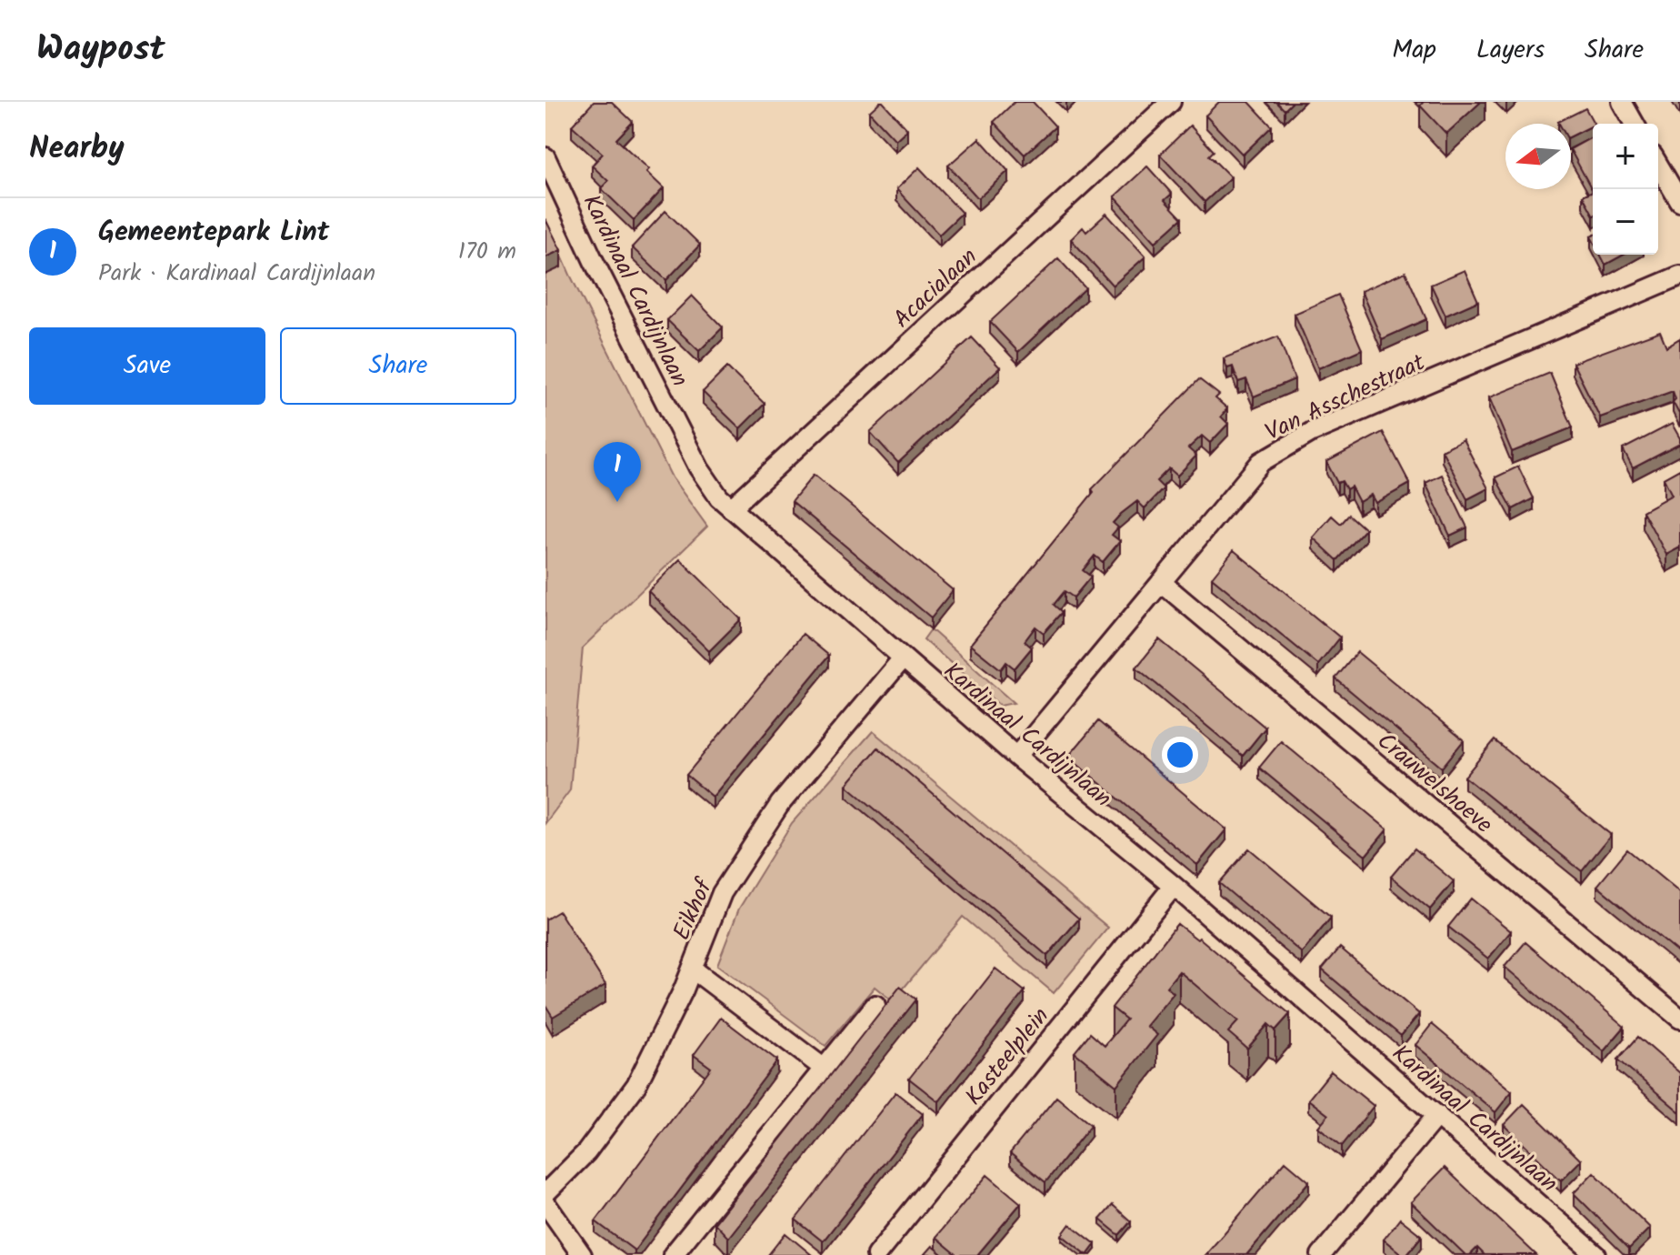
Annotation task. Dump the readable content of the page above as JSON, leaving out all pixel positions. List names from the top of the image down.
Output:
{
  "streets": {
    "street": [
      "Acacialaan",
      "Kardinaal Cardijnlaan",
      "Van Asschestraat",
      "Crauwelshoeve",
      "Eikhof",
      "Kasteelplein"
    ]
  },
  "crossings": [
    ["Acacialaan", "Kardinaal Cardijnlaan"],
    ["Kardinaal Cardijnlaan", "Van Asschestraat"],
    ["Kardinaal Cardijnlaan", "Eikhof"],
    ["Kardinaal Cardijnlaan", "Kasteelplein"],
    ["Van Asschestraat", "Crauwelshoeve"]
  ],
  "north": "left",
  "page": {
    "header": "Waypost",
    "nav": ["Map", "Layers", "Share"],
    "heading": "Nearby",
    "map_buttons": ["+", "−"],
    "list": [
      {
        "mark": "1",
        "name": "Gemeentepark Lint",
        "note": "Park · Kardinaal Cardijnlaan",
        "value": "170 m"
      }
    ],
    "buttons": ["Save", "Share"],
    "pins": "1"
  }
}
